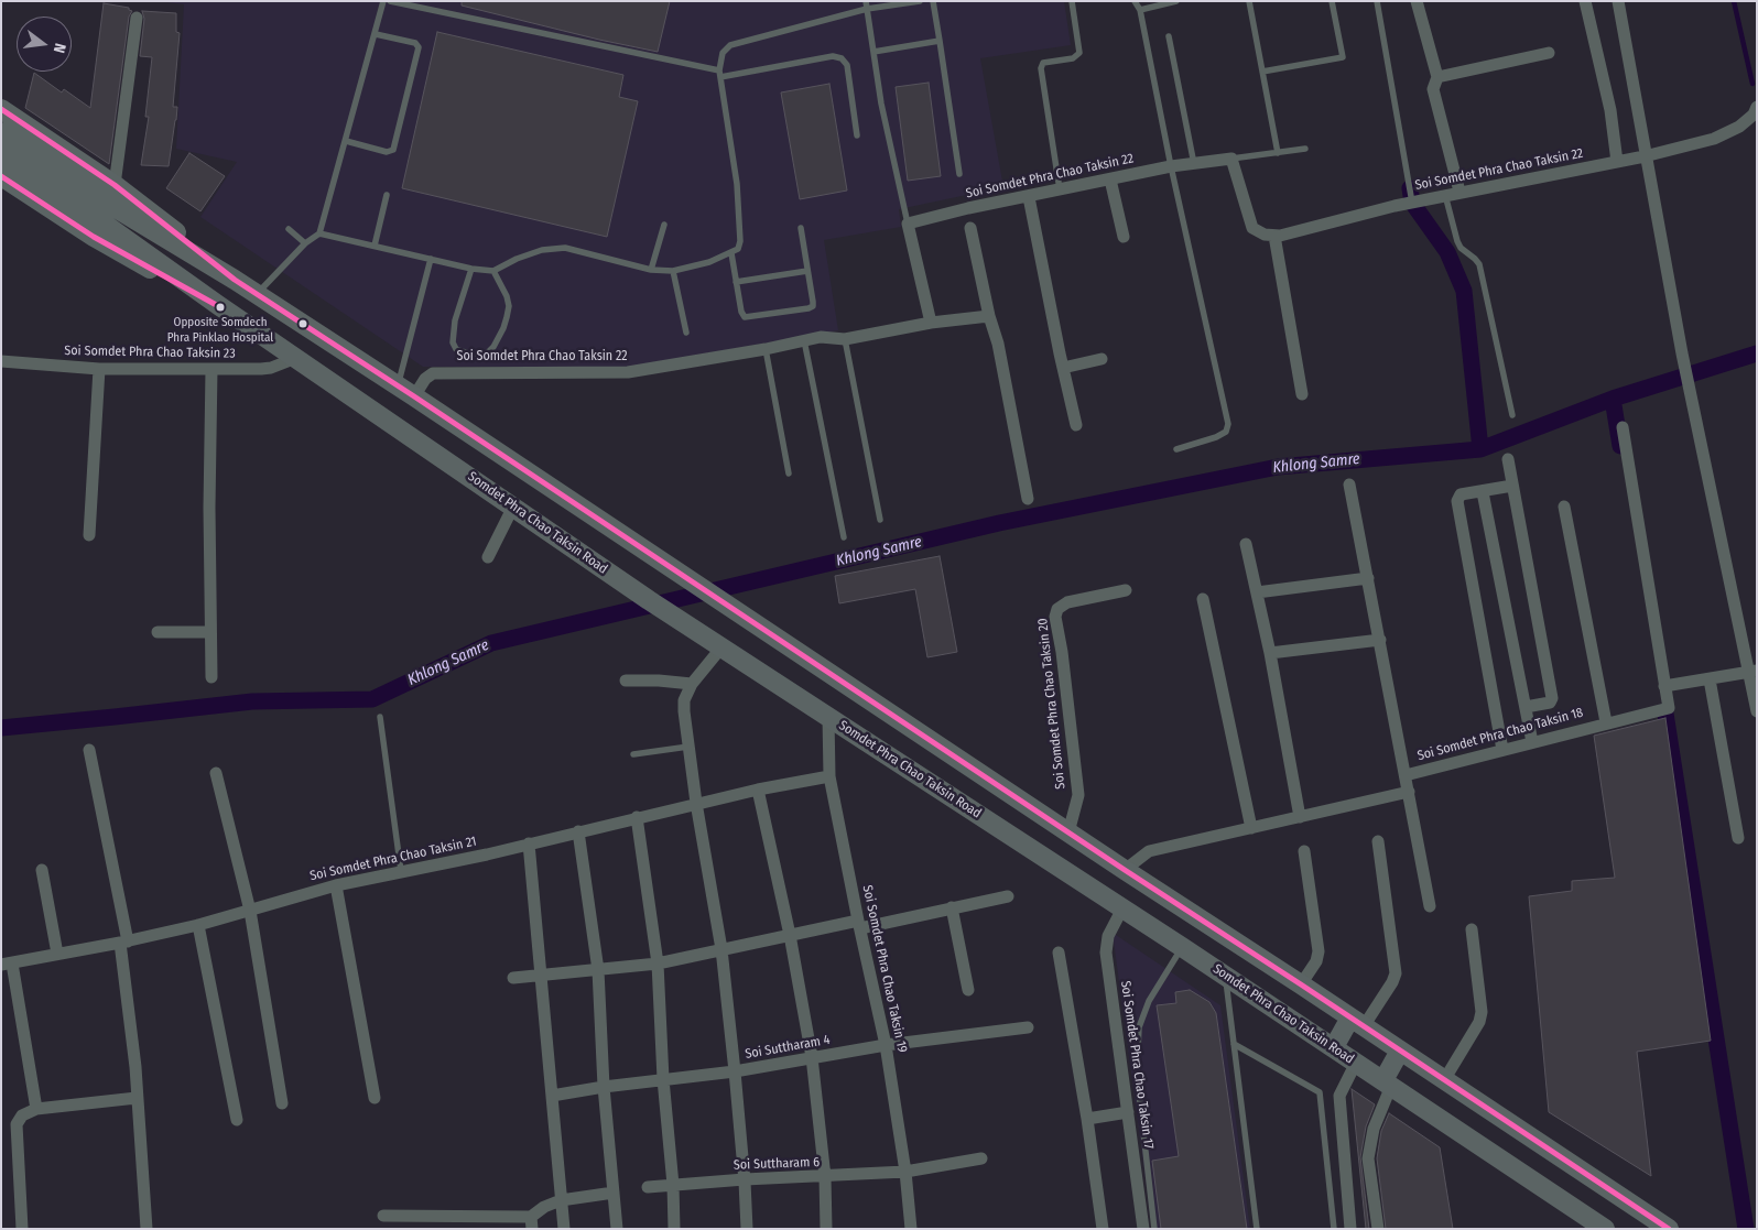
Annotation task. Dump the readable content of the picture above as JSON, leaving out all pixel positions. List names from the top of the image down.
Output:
{
  "streets": {
    "main road": ["Somdet Phra Chao Taksin Road"],
    "street": [
      "Soi Somdet Phra Chao Taksin 22",
      "Soi Somdet Phra Chao Taksin 23",
      "Soi Somdet Phra Chao Taksin 20",
      "Soi Somdet Phra Chao Taksin 18",
      "Soi Somdet Phra Chao Taksin 21",
      "Soi Somdet Phra Chao Taksin 19",
      "Soi Suttharam 4",
      "Soi Somdet Phra Chao Taksin 17",
      "Soi Suttharam 6"
    ]
  },
  "crossings": [
    ["Soi Somdet Phra Chao Taksin 23", "Somdet Phra Chao Taksin Road"],
    ["Somdet Phra Chao Taksin Road", "Soi Somdet Phra Chao Taksin 19"],
    ["Somdet Phra Chao Taksin Road", "Soi Somdet Phra Chao Taksin 17"],
    ["Soi Somdet Phra Chao Taksin 21", "Soi Somdet Phra Chao Taksin 19"],
    ["Soi Somdet Phra Chao Taksin 19", "Soi Suttharam 4"],
    ["Soi Somdet Phra Chao Taksin 19", "Soi Suttharam 6"]
  ],
  "water": ["Khlong Samre"],
  "places": ["Opposite Somdech Phra Pinklao Hospital"],
  "north": "right"
}
